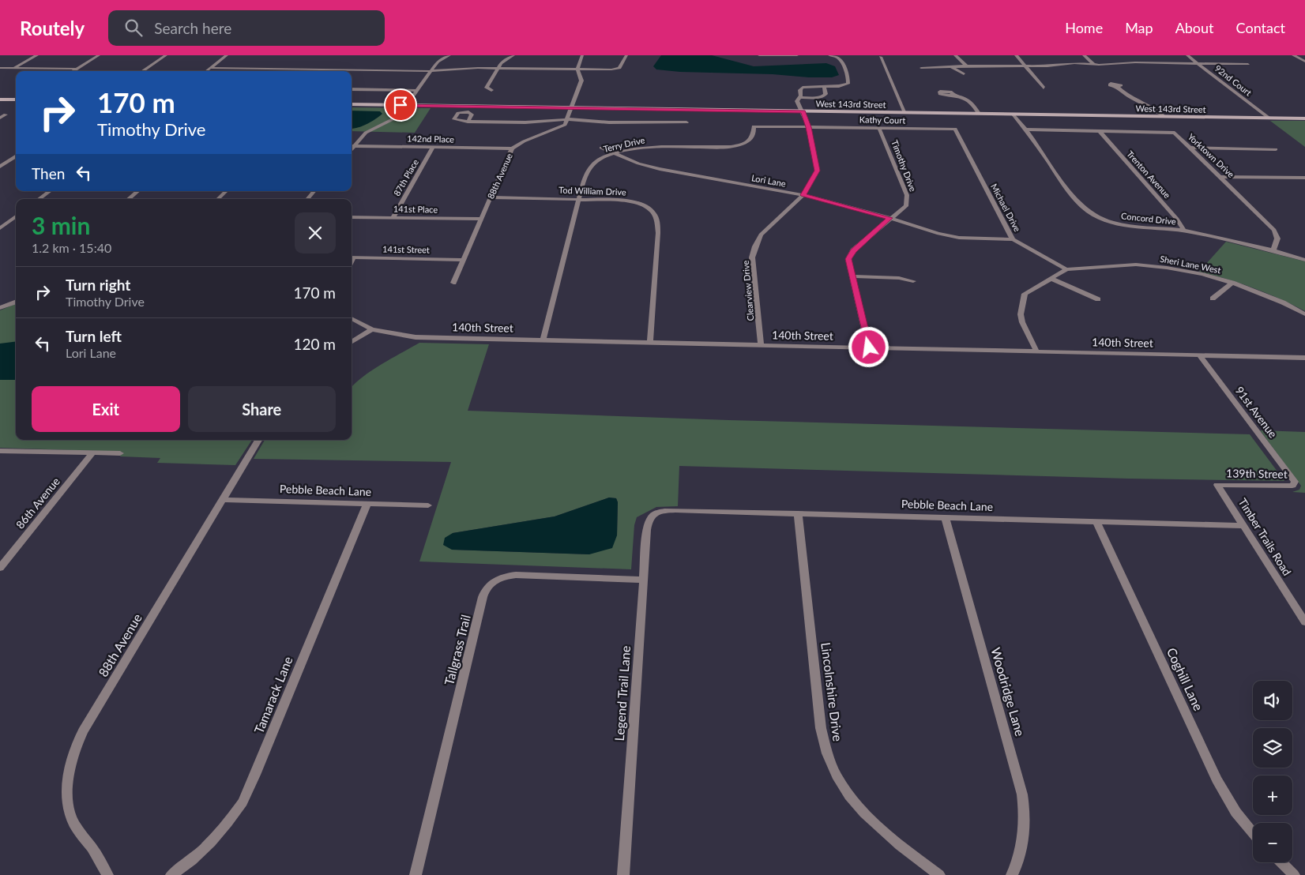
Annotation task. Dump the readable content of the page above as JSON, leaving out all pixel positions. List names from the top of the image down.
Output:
{
  "streets": {
    "main road": ["West 143rd Street"],
    "street": [
      "92nd Court",
      "Kathy Court",
      "142nd Place",
      "Terry Drive",
      "Yorktown Drive",
      "Timothy Drive",
      "Trenton Avenue",
      "88th Avenue",
      "87th Place",
      "Lori Lane",
      "Tod William Drive",
      "Michael Drive",
      "141st Place",
      "Concord Drive",
      "141st Street",
      "Sheri Lane West",
      "Clearview Drive",
      "140th Street",
      "91st Avenue",
      "139th Street",
      "Pebble Beach Lane",
      "86th Avenue",
      "Timber Trails Road",
      "Tallgrass Trail",
      "Coghill Lane",
      "Lincolnshire Drive",
      "Woodridge Lane",
      "Legend Trail Lane",
      "Tamarack Lane"
    ]
  },
  "crossings": [
    ["92nd Court", "West 143rd Street"],
    ["West 143rd Street", "Concord Drive"],
    ["West 143rd Street", "Clearview Drive"],
    ["Kathy Court", "Terry Drive"],
    ["Kathy Court", "Timothy Drive"],
    ["Kathy Court", "Michael Drive"],
    ["Kathy Court", "Clearview Drive"],
    ["142nd Place", "88th Avenue"],
    ["142nd Place", "87th Place"],
    ["Terry Drive", "Lori Lane"],
    ["Terry Drive", "Tod William Drive"],
    ["Terry Drive", "Clearview Drive"],
    ["Terry Drive", "140th Street"],
    ["Yorktown Drive", "Trenton Avenue"],
    ["Yorktown Drive", "Concord Drive"],
    ["Timothy Drive", "Lori Lane"],
    ["Timothy Drive", "140th Street"],
    ["Trenton Avenue", "Concord Drive"],
    ["88th Avenue", "Tod William Drive"],
    ["88th Avenue", "141st Place"],
    ["88th Avenue", "141st Street"],
    ["88th Avenue", "Pebble Beach Lane"],
    ["87th Place", "141st Place"],
    ["Lori Lane", "Michael Drive"],
    ["Lori Lane", "Clearview Drive"],
    ["Tod William Drive", "140th Street"],
    ["Michael Drive", "Sheri Lane West"],
    ["Clearview Drive", "140th Street"],
    ["140th Street", "91st Avenue"],
    ["91st Avenue", "139th Street"],
    ["139th Street", "Timber Trails Road"],
    ["Pebble Beach Lane", "Timber Trails Road"],
    ["Pebble Beach Lane", "Coghill Lane"],
    ["Pebble Beach Lane", "Lincolnshire Drive"],
    ["Pebble Beach Lane", "Woodridge Lane"],
    ["Pebble Beach Lane", "Legend Trail Lane"],
    ["Pebble Beach Lane", "Tamarack Lane"],
    ["Tallgrass Trail", "Legend Trail Lane"]
  ],
  "page": {
    "header": "Routely",
    "search": "Search here",
    "nav": [
      "Home",
      "Map",
      "About",
      "Contact"
    ],
    "turn": ["170 m", "Timothy Drive"],
    "then": "Then",
    "heading": ["3 min", "1.2 km · 15:40"],
    "list": [
      {
        "name": "Turn right",
        "note": "Timothy Drive",
        "value": "170 m"
      },
      {
        "name": "Turn left",
        "note": "Lori Lane",
        "value": "120 m"
      }
    ],
    "buttons": ["Exit", "Share"],
    "map_buttons": ["+", "−"]
  }
}
